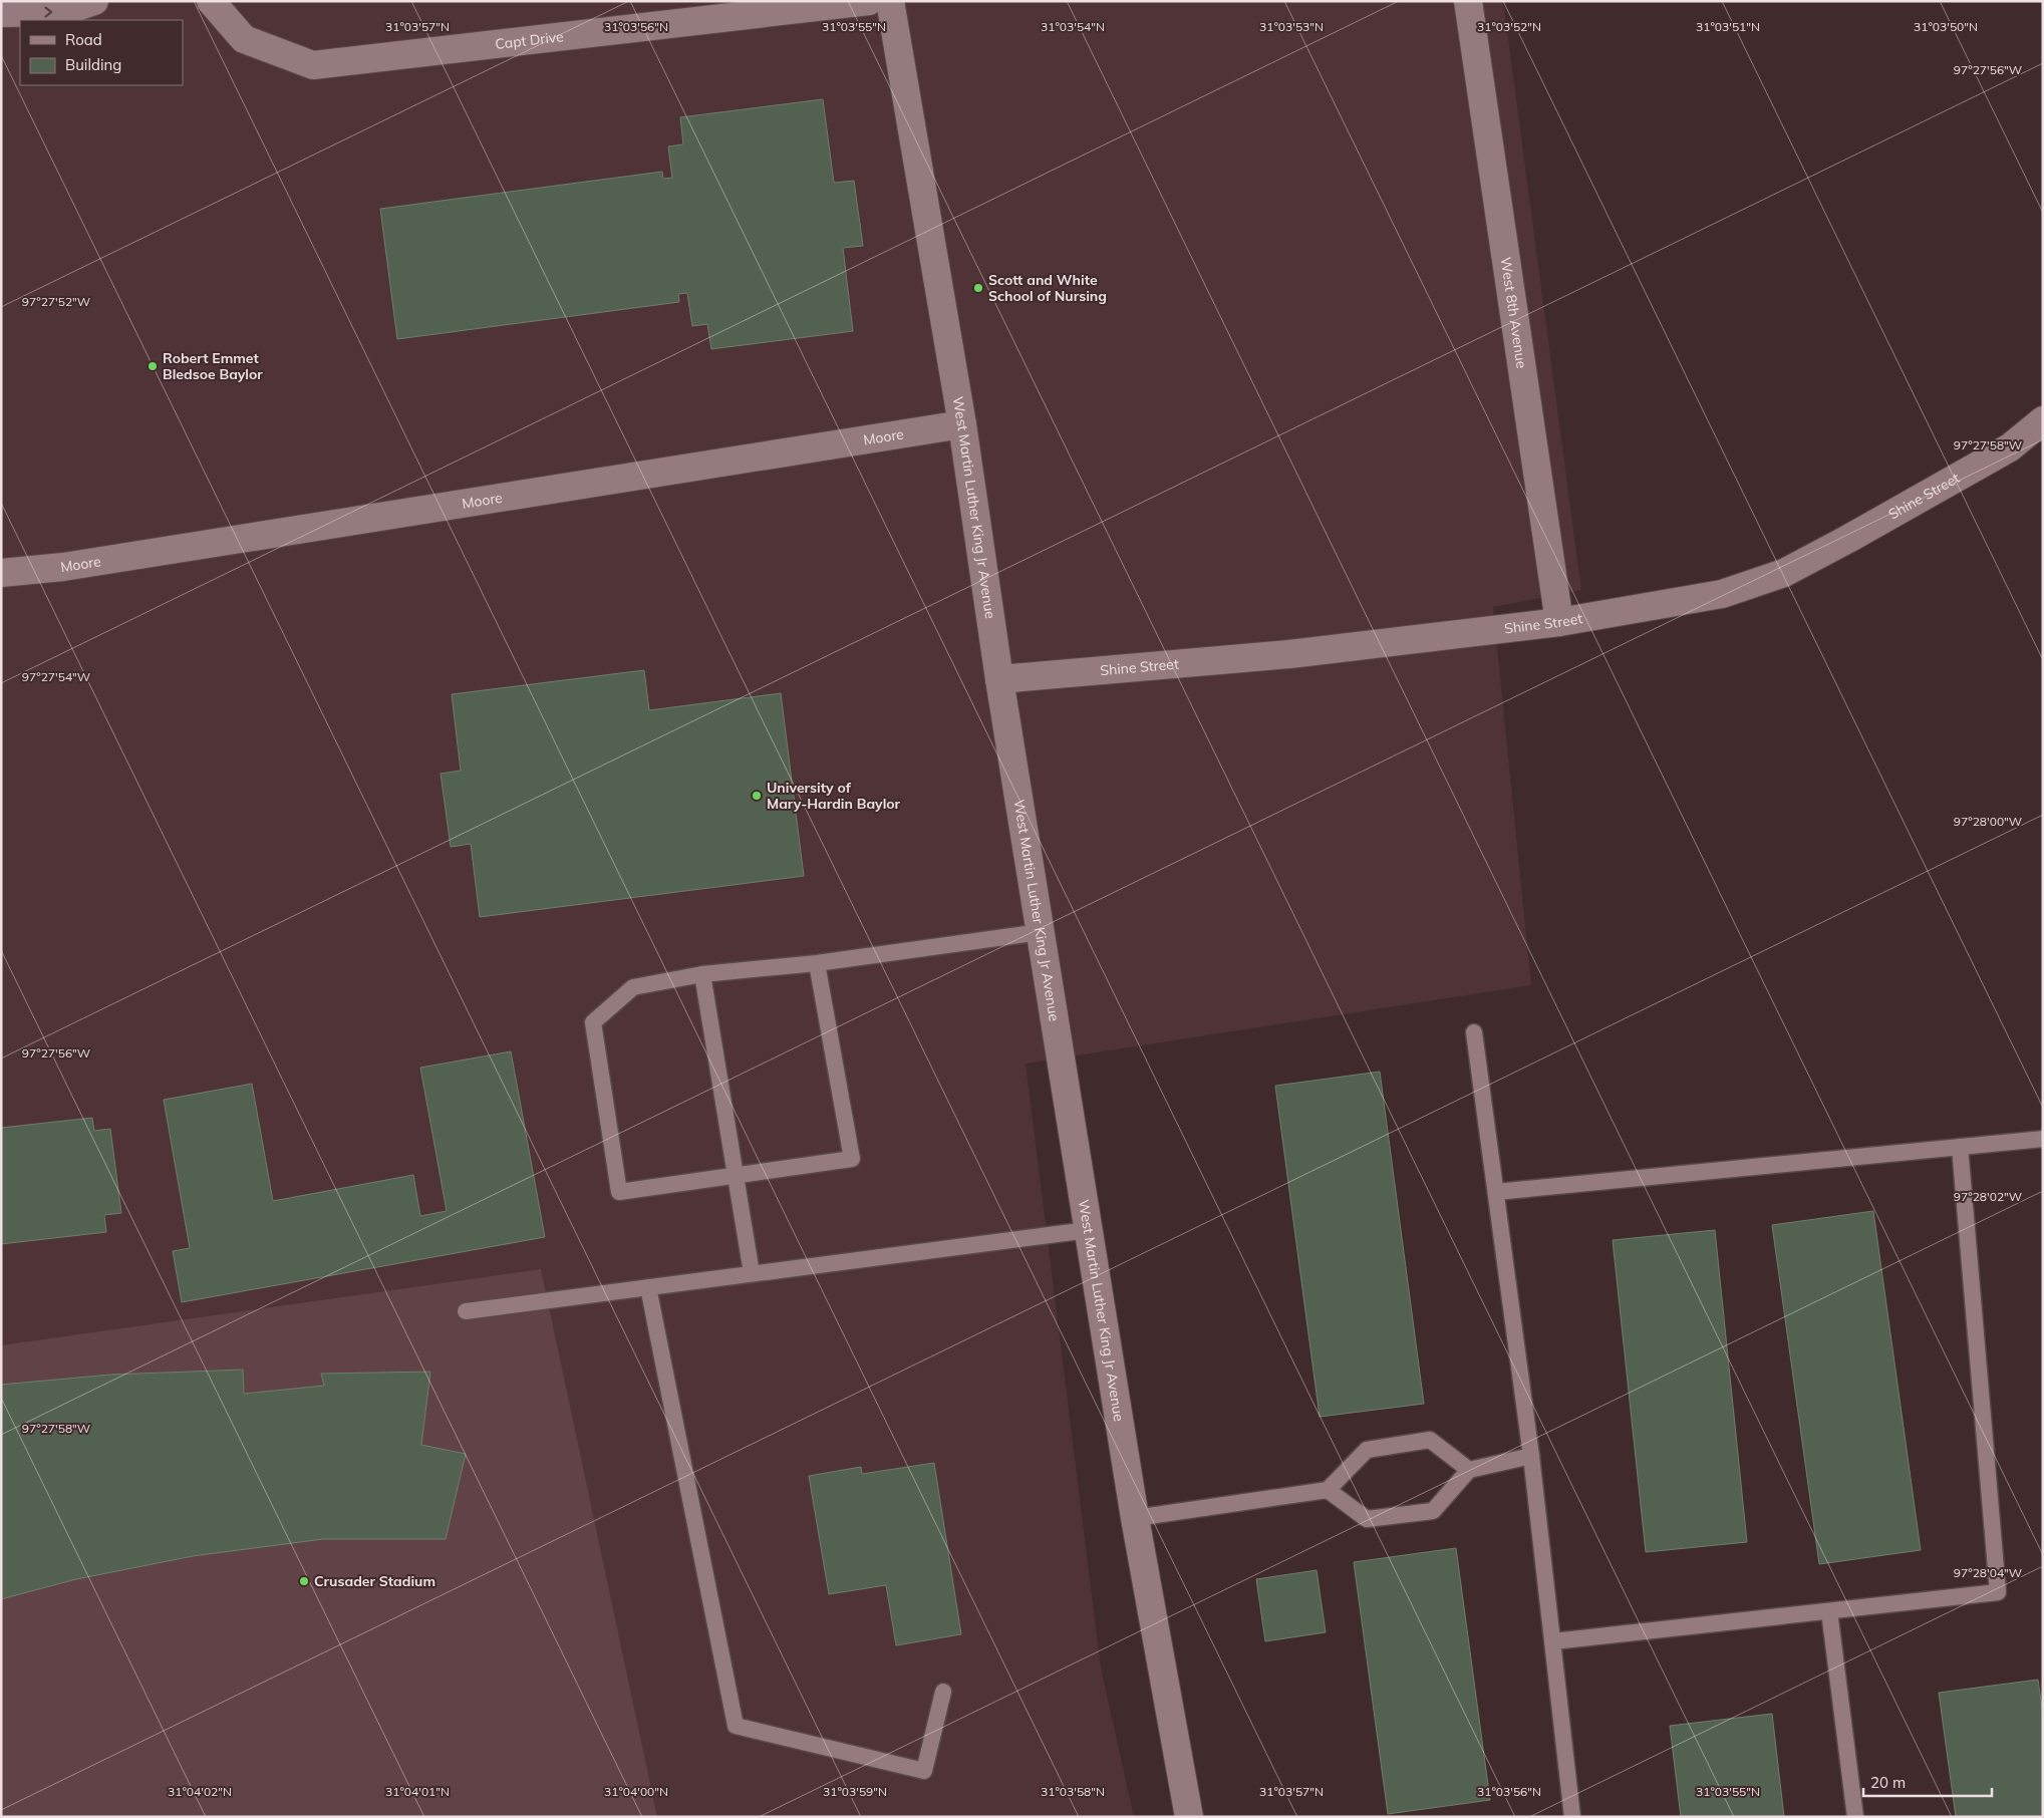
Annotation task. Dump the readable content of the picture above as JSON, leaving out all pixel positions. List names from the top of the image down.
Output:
{
  "streets": {
    "street": [
      "Capt Drive",
      "West 8th Avenue",
      "Moore",
      "Shine Street",
      "West Martin Luther King Jr Avenue"
    ]
  },
  "crossings": [
    ["West 8th Avenue", "Shine Street"],
    ["Moore", "West Martin Luther King Jr Avenue"],
    ["Shine Street", "West Martin Luther King Jr Avenue"]
  ],
  "places": [
    "Scott and White School of Nursing",
    "Robert Emmet Bledsoe Baylor",
    "University of Mary-Hardin Baylor",
    "Crusader Stadium"
  ],
  "legend": ["Road", "Building"],
  "scale_bar": "20 m",
  "coordinates": [
    "31°03'52\"N",
    "31°03'51\"N",
    "31°03'50\"N",
    "31°03'57\"N",
    "31°03'56\"N",
    "31°03'55\"N",
    "31°03'54\"N",
    "31°03'53\"N",
    "97°27'56\"W",
    "97°27'52\"W",
    "97°27'58\"W",
    "97°27'54\"W",
    "97°28'00\"W",
    "97°28'02\"W",
    "97°28'04\"W",
    "31°04'02\"N",
    "31°04'01\"N",
    "31°04'00\"N",
    "31°03'59\"N",
    "31°03'58\"N"
  ]
}
